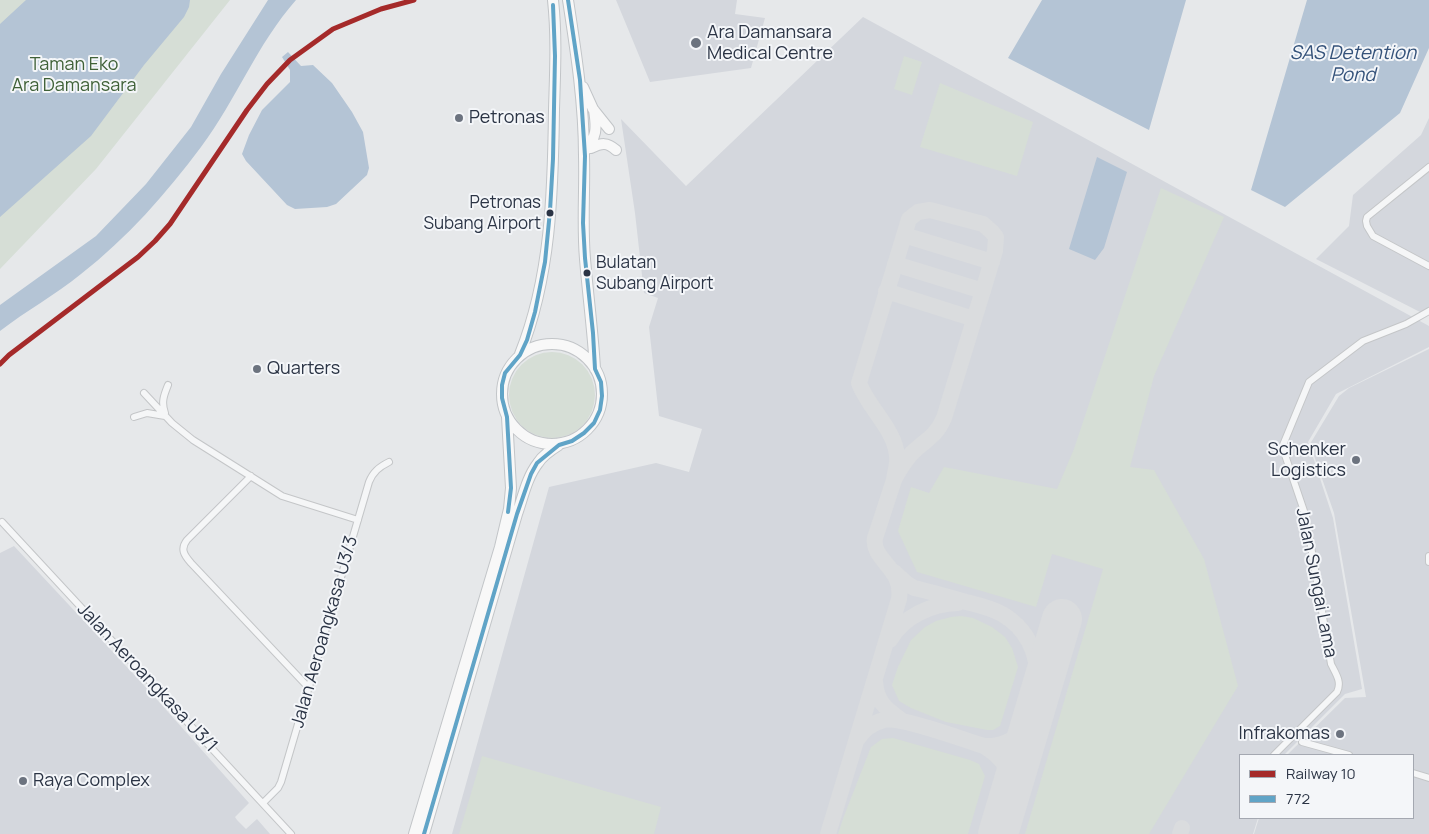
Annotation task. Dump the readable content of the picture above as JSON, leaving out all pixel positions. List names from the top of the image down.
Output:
{
  "streets": {
    "street": ["Jalan Sungai Lama", "Jalan Aeroangkasa U3/3", "Jalan Aeroangkasa U3/1"]
  },
  "crossings": [
    ["Jalan Aeroangkasa U3/3", "Jalan Aeroangkasa U3/1"]
  ],
  "water": ["SAS Detention Pond"],
  "parks": ["Taman Eko Ara Damansara"],
  "places": [
    "Ara Damansara Medical Centre",
    "Petronas",
    "Petronas Subang Airport",
    "Bulatan Subang Airport",
    "Quarters",
    "Schenker Logistics",
    "Infrakomas",
    "Raya Complex"
  ],
  "lines": ["rail line 10", "transit line 772"],
  "legend": ["Railway 10", "772"]
}
